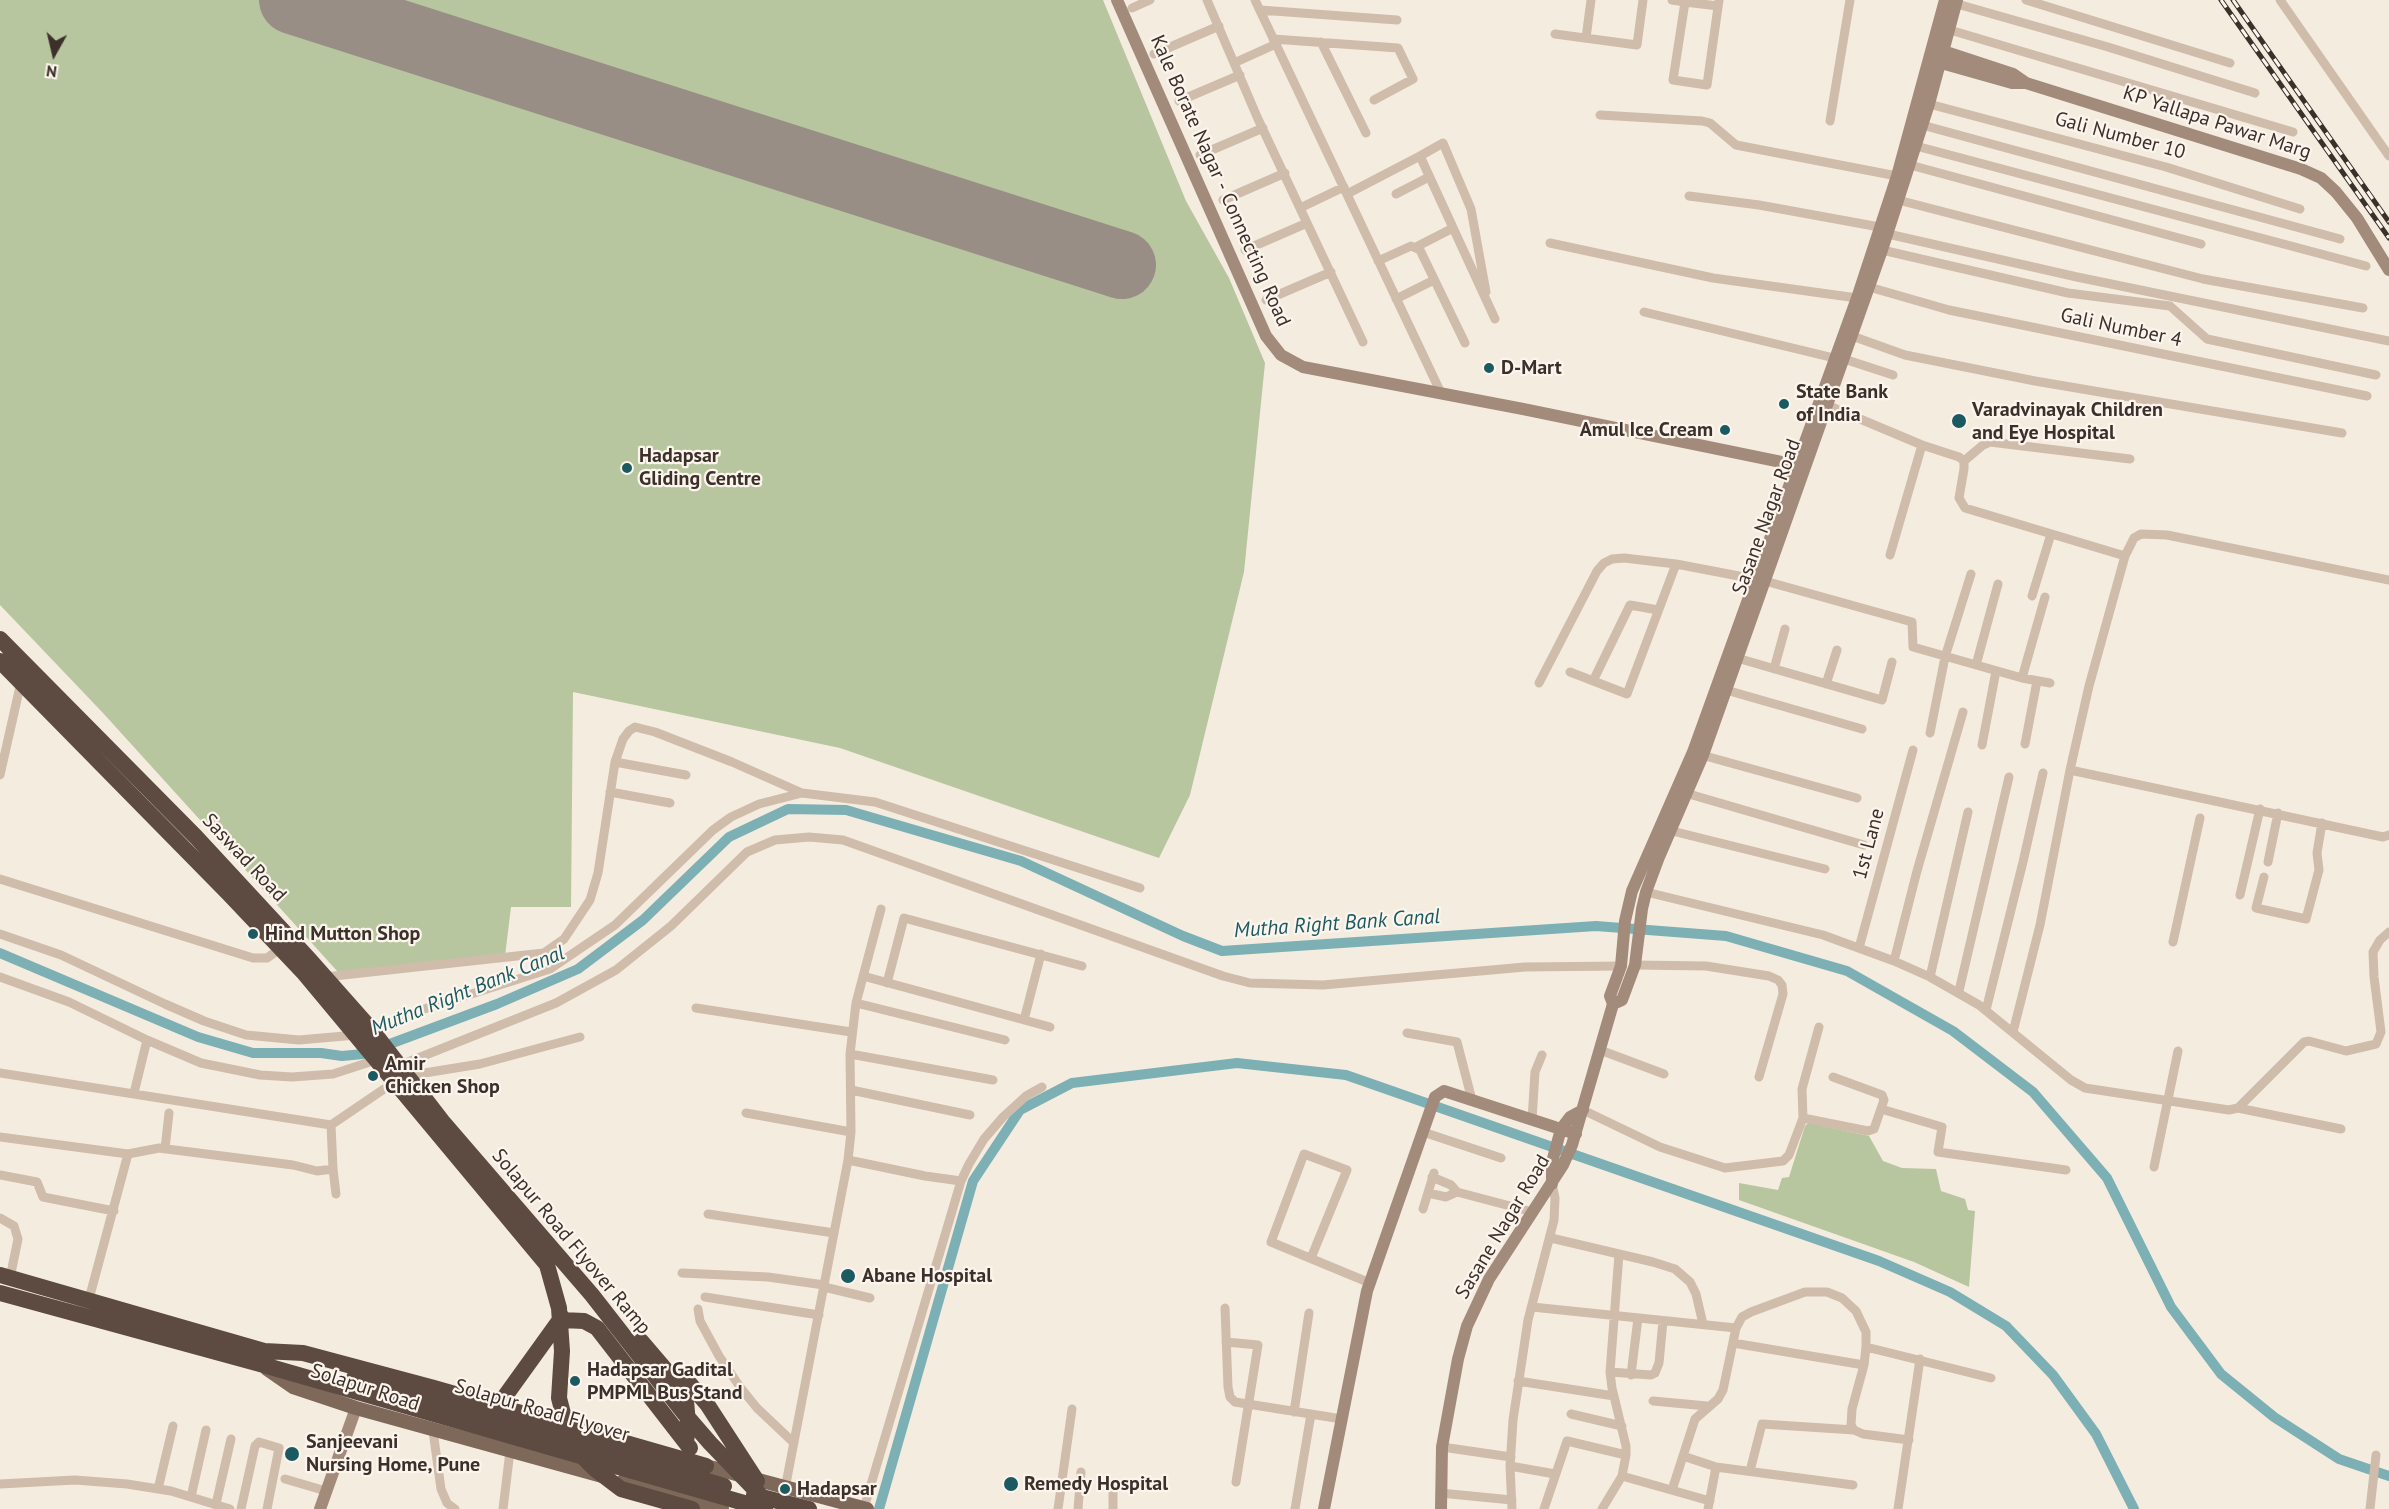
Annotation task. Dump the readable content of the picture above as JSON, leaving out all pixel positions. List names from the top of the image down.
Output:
{
  "streets": {
    "highway": [
      "Saswad Road",
      "Solapur Road Flyover Ramp",
      "Solapur Road",
      "Solapur Road Flyover"
    ],
    "street": [
      "KP Yallapa Pawar Marg",
      "Gali Number 10",
      "Kale Borate Nagar - Connecting Road",
      "Gali Number 4",
      "Sasane Nagar Road",
      "1st Lane"
    ]
  },
  "crossings": [
    ["KP Yallapa Pawar Marg", "Sasane Nagar Road"],
    ["Gali Number 10", "Sasane Nagar Road"],
    ["Kale Borate Nagar - Connecting Road", "Sasane Nagar Road"],
    ["Gali Number 4", "Sasane Nagar Road"],
    ["Saswad Road", "Solapur Road Flyover Ramp"],
    ["Solapur Road Flyover Ramp", "Solapur Road Flyover"],
    ["Solapur Road", "Solapur Road Flyover"]
  ],
  "water": ["Mutha Right Bank Canal"],
  "places": [
    "D-Mart",
    "State Bank of India",
    "Varadvinayak Children and Eye Hospital",
    "Amul Ice Cream",
    "Hadapsar Gliding Centre",
    "Hind Mutton Shop",
    "Amir Chicken Shop",
    "Abane Hospital",
    "Hadapsar Gadital PMPML Bus Stand",
    "Sanjeevani Nursing Home, Pune",
    "Remedy Hospital",
    "Hadapsar"
  ],
  "north": "bottom"
}
